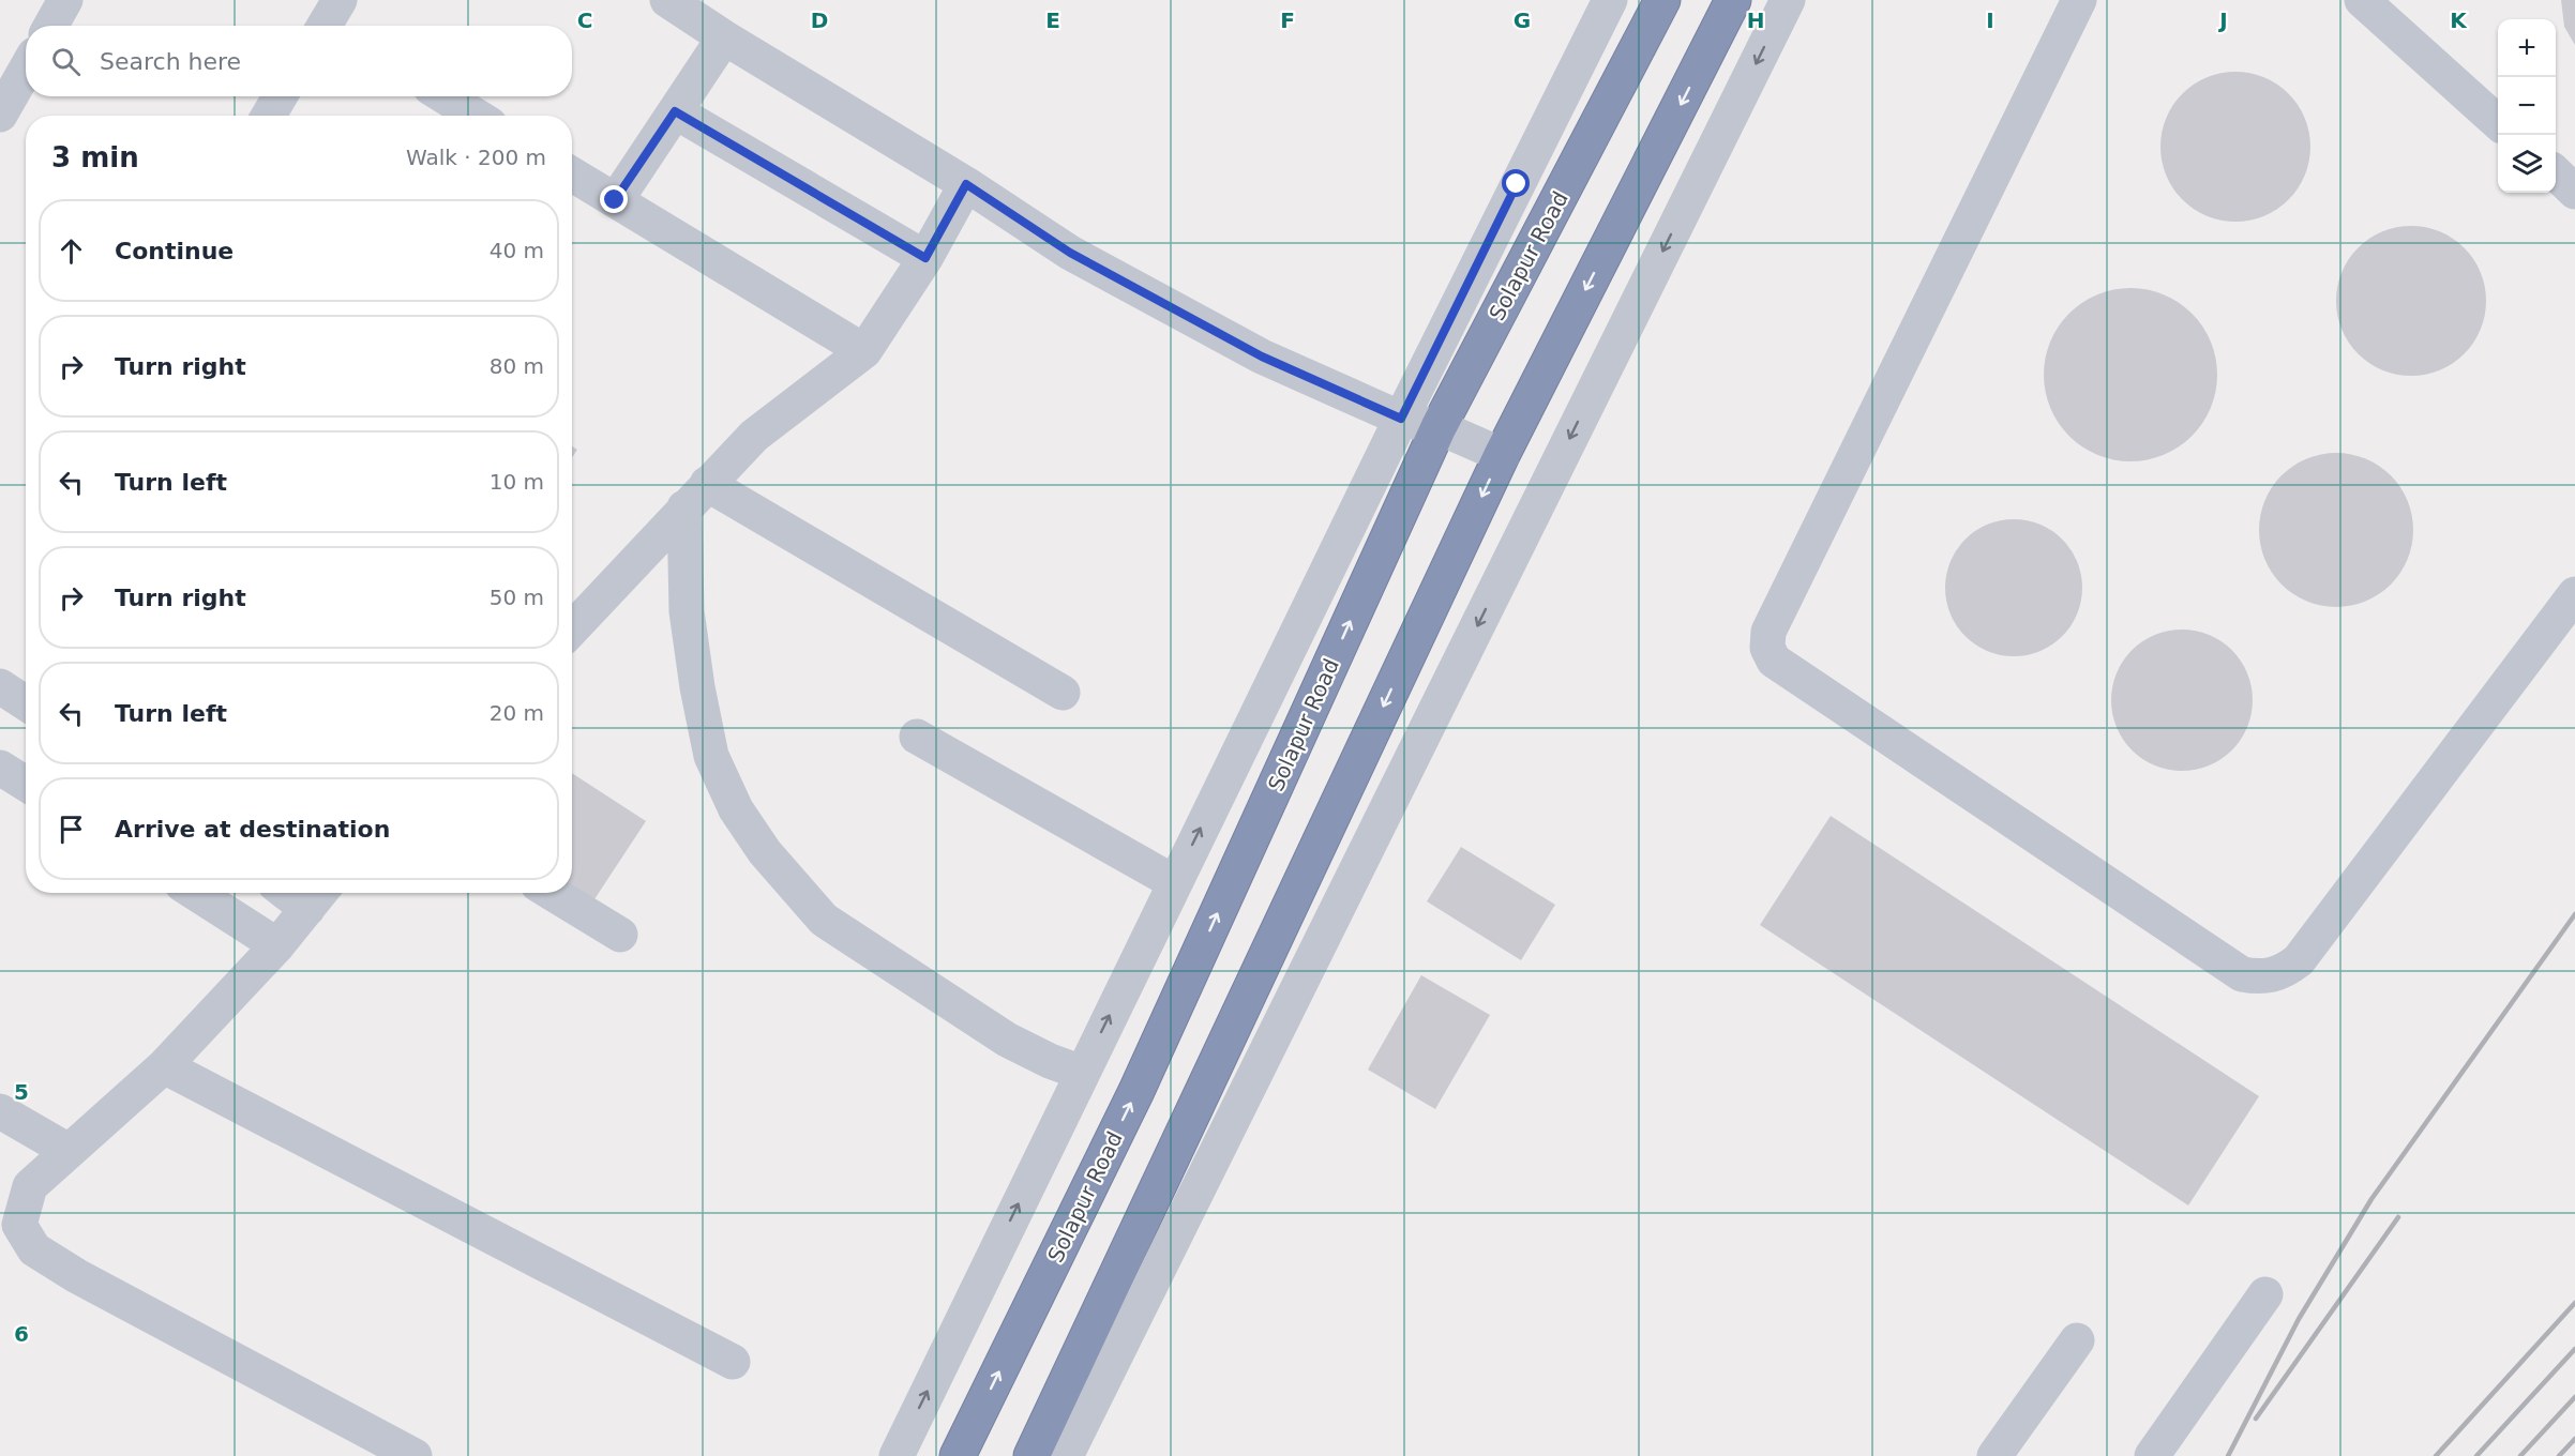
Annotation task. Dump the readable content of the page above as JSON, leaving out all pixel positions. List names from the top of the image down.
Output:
{
  "streets": {
    "highway": ["Solapur Road"]
  },
  "page": {
    "map_buttons": ["+", "−"],
    "search": "Search here",
    "heading": ["3 min", "Walk · 200 m"],
    "list": [
      ["Continue", "40 m"],
      ["Turn right", "80 m"],
      ["Turn left", "10 m"],
      ["Turn right", "50 m"],
      ["Turn left", "20 m"],
      "Arrive at destination"
    ]
  },
  "grid": {
    "columns": [
      "C",
      "D",
      "E",
      "F",
      "G",
      "H",
      "I",
      "J",
      "K"
    ],
    "rows": ["5", "6"]
  }
}
